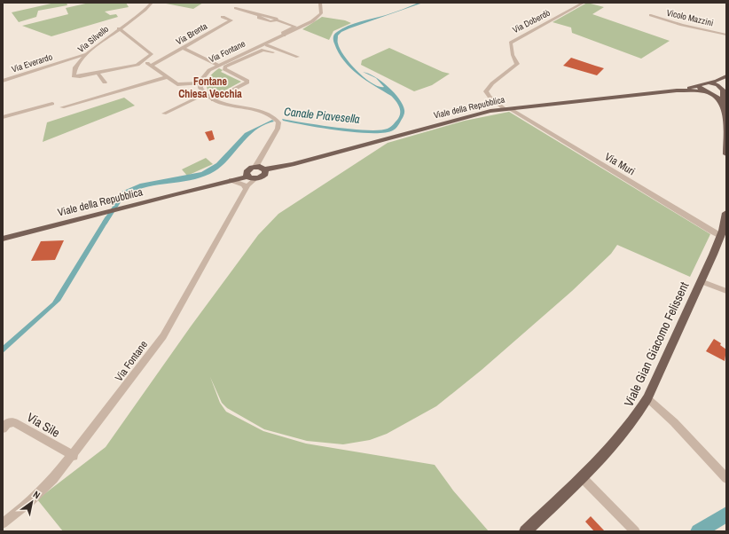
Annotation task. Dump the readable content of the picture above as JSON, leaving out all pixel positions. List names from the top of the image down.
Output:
{
  "streets": {
    "main road": ["Viale della Repubblica", "Viale Gian Giacomo Felissent"],
    "street": [
      "Vicolo Mazzini",
      "Via Doberdò",
      "Via Brenta",
      "Via Silvello",
      "Via Fontane",
      "Via Everardo",
      "Via Muri",
      "Via Sile"
    ]
  },
  "crossings": [
    ["Via Doberdò", "Viale della Repubblica"],
    ["Via Doberdò", "Via Muri"],
    ["Via Brenta", "Via Silvello"],
    ["Via Silvello", "Via Everardo"],
    ["Via Fontane", "Viale della Repubblica"],
    ["Via Fontane", "Via Sile"],
    ["Viale della Repubblica", "Via Muri"],
    ["Via Muri", "Viale Gian Giacomo Felissent"]
  ],
  "districts": ["Fontane Chiesa Vecchia"],
  "water": ["Canale Piavesella"],
  "north": "top right"
}
